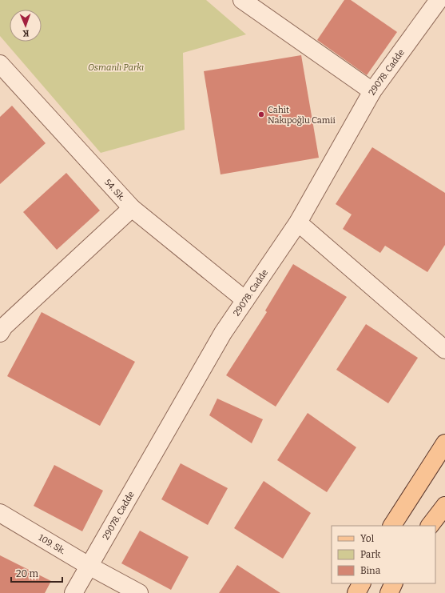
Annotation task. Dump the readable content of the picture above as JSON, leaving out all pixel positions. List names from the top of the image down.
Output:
{
  "streets": {
    "street": ["29078. Cadde", "54. Sk.", "109. Sk."]
  },
  "crossings": [
    ["29078. Cadde", "54. Sk."],
    ["29078. Cadde", "109. Sk."]
  ],
  "parks": ["Osmanlı Parkı"],
  "places": ["Cahit Nakıpoğlu Camii"],
  "legend": ["Yol", "Park", "Bina"],
  "scale_bar": "20 m",
  "north": "bottom"
}
